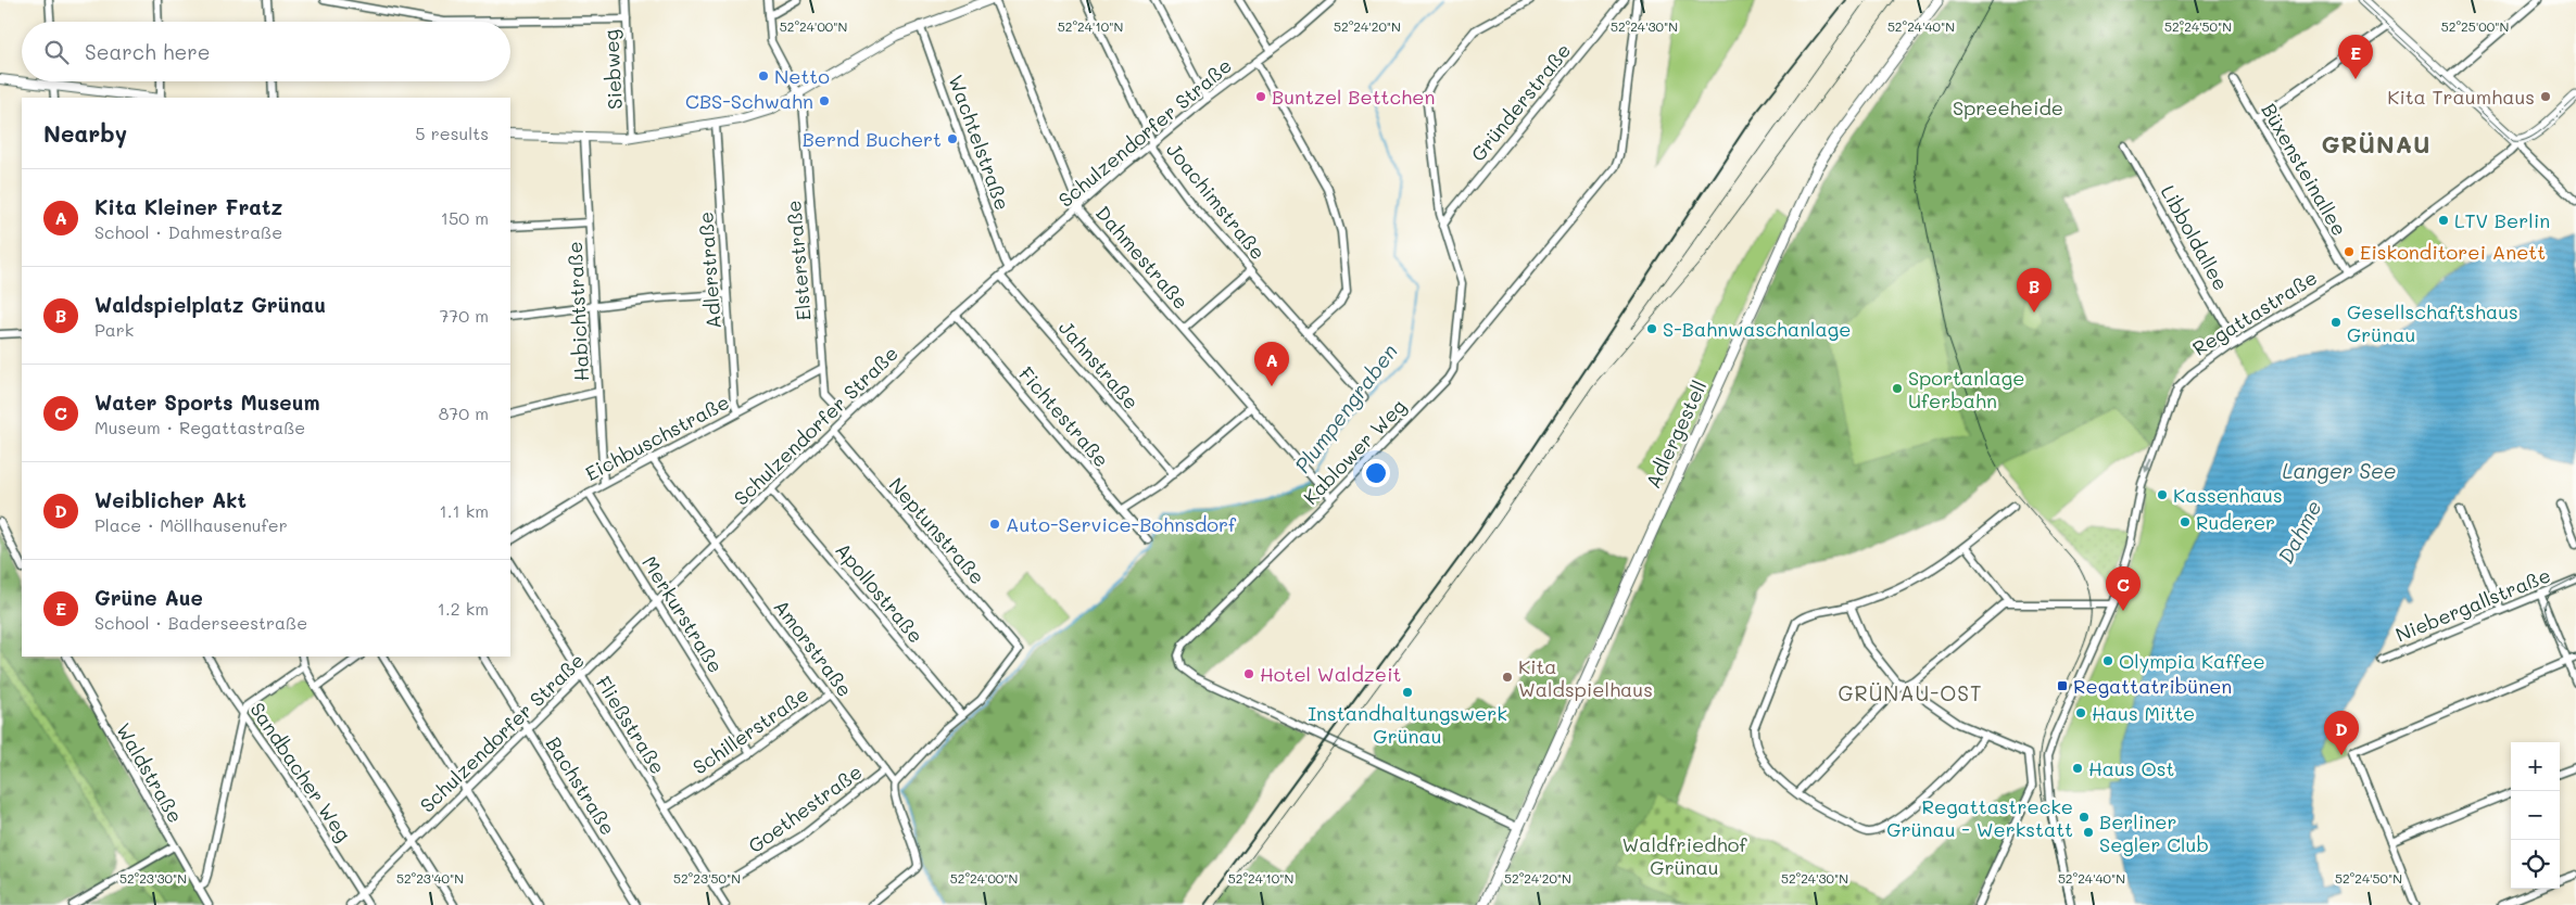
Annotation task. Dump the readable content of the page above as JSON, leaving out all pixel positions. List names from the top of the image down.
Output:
{
  "streets": {
    "main road": ["Regattastraße", "Adlergestell"],
    "street": [
      "Siebweg",
      "Gründerstraße",
      "Schulzendorfer Straße",
      "Wachtelstraße",
      "Büxensteinallee",
      "Joachimstraße",
      "Libboldallee",
      "Dahmestraße",
      "Elsterstraße",
      "Adlerstraße",
      "Habichtstraße",
      "Jahnstraße",
      "Fichtestraße",
      "Eichbuschstraße",
      "Kablower Weg",
      "Neptunstraße",
      "Apollostraße",
      "Niebergallstraße",
      "Merkurstraße",
      "Amorstraße",
      "Fließstraße",
      "Schillerstraße",
      "Sandbacher Weg",
      "Waldstraße",
      "Bachstraße",
      "Goethestraße"
    ]
  },
  "crossings": [
    ["Schulzendorfer Straße", "Wachtelstraße"],
    ["Schulzendorfer Straße", "Joachimstraße"],
    ["Schulzendorfer Straße", "Dahmestraße"],
    ["Schulzendorfer Straße", "Elsterstraße"],
    ["Schulzendorfer Straße", "Jahnstraße"],
    ["Schulzendorfer Straße", "Fichtestraße"],
    ["Schulzendorfer Straße", "Neptunstraße"],
    ["Schulzendorfer Straße", "Apollostraße"],
    ["Schulzendorfer Straße", "Merkurstraße"],
    ["Schulzendorfer Straße", "Amorstraße"],
    ["Schulzendorfer Straße", "Fließstraße"],
    ["Schulzendorfer Straße", "Sandbacher Weg"],
    ["Schulzendorfer Straße", "Bachstraße"],
    ["Büxensteinallee", "Regattastraße"],
    ["Libboldallee", "Regattastraße"],
    ["Dahmestraße", "Kablower Weg"],
    ["Elsterstraße", "Eichbuschstraße"],
    ["Adlerstraße", "Eichbuschstraße"],
    ["Habichtstraße", "Eichbuschstraße"],
    ["Adlergestell", "Kablower Weg"],
    ["Eichbuschstraße", "Merkurstraße"],
    ["Eichbuschstraße", "Amorstraße"],
    ["Neptunstraße", "Apollostraße"],
    ["Merkurstraße", "Schillerstraße"],
    ["Amorstraße", "Schillerstraße"],
    ["Amorstraße", "Goethestraße"],
    ["Fließstraße", "Schillerstraße"],
    ["Fließstraße", "Goethestraße"]
  ],
  "districts": ["GRÜNAU", "GRÜNAU-OST"],
  "water": ["Plumpengraben", "Langer See", "Dahme"],
  "parks": ["Spreeheide", "Waldfriedhof Grünau"],
  "places": {
    "other": [
      "Netto",
      "Buntzel Bettchen",
      "Kita Traumhaus",
      "CBS-Schwahn",
      "Bernd Buchert",
      "LTV Berlin",
      "Eiskonditorei Anett",
      "Gesellschaftshaus Grünau",
      "S-Bahnwaschanlage",
      "Sportanlage Uferbahn",
      "Kassenhaus",
      "Ruderer",
      "Auto-Service-Bohnsdorf",
      "Olympia Kaffee",
      "Hotel Waldzeit",
      "Kita Waldspielhaus",
      "Instandhaltungswerk Grünau",
      "Haus Mitte",
      "Haus Ost",
      "Regattastrecke Grünau - Werkstatt",
      "Berliner Segler Club"
    ],
    "transit": ["Regattatribünen"]
  },
  "page": {
    "search": "Search here",
    "pins": [
      "E",
      "B",
      "A",
      "C",
      "D"
    ],
    "heading": ["Nearby", "5 results"],
    "list": [
      {
        "mark": "A",
        "name": "Kita Kleiner Fratz",
        "note": "School · Dahmestraße",
        "value": "150 m"
      },
      {
        "mark": "B",
        "name": "Waldspielplatz Grünau",
        "note": "Park",
        "value": "770 m"
      },
      {
        "mark": "C",
        "name": "Water Sports Museum",
        "note": "Museum · Regattastraße",
        "value": "870 m"
      },
      {
        "mark": "D",
        "name": "Weiblicher Akt",
        "note": "Place · Möllhausenufer",
        "value": "1.1 km"
      },
      {
        "mark": "E",
        "name": "Grüne Aue",
        "note": "School · Baderseestraße",
        "value": "1.2 km"
      }
    ],
    "map_buttons": ["+", "−"]
  },
  "coordinates": [
    "52°24'00\"N",
    "52°24'10\"N",
    "52°24'20\"N",
    "52°24'30\"N",
    "52°24'40\"N",
    "52°24'50\"N",
    "52°25'00\"N",
    "52°23'30\"N",
    "52°23'40\"N",
    "52°23'50\"N"
  ]
}
